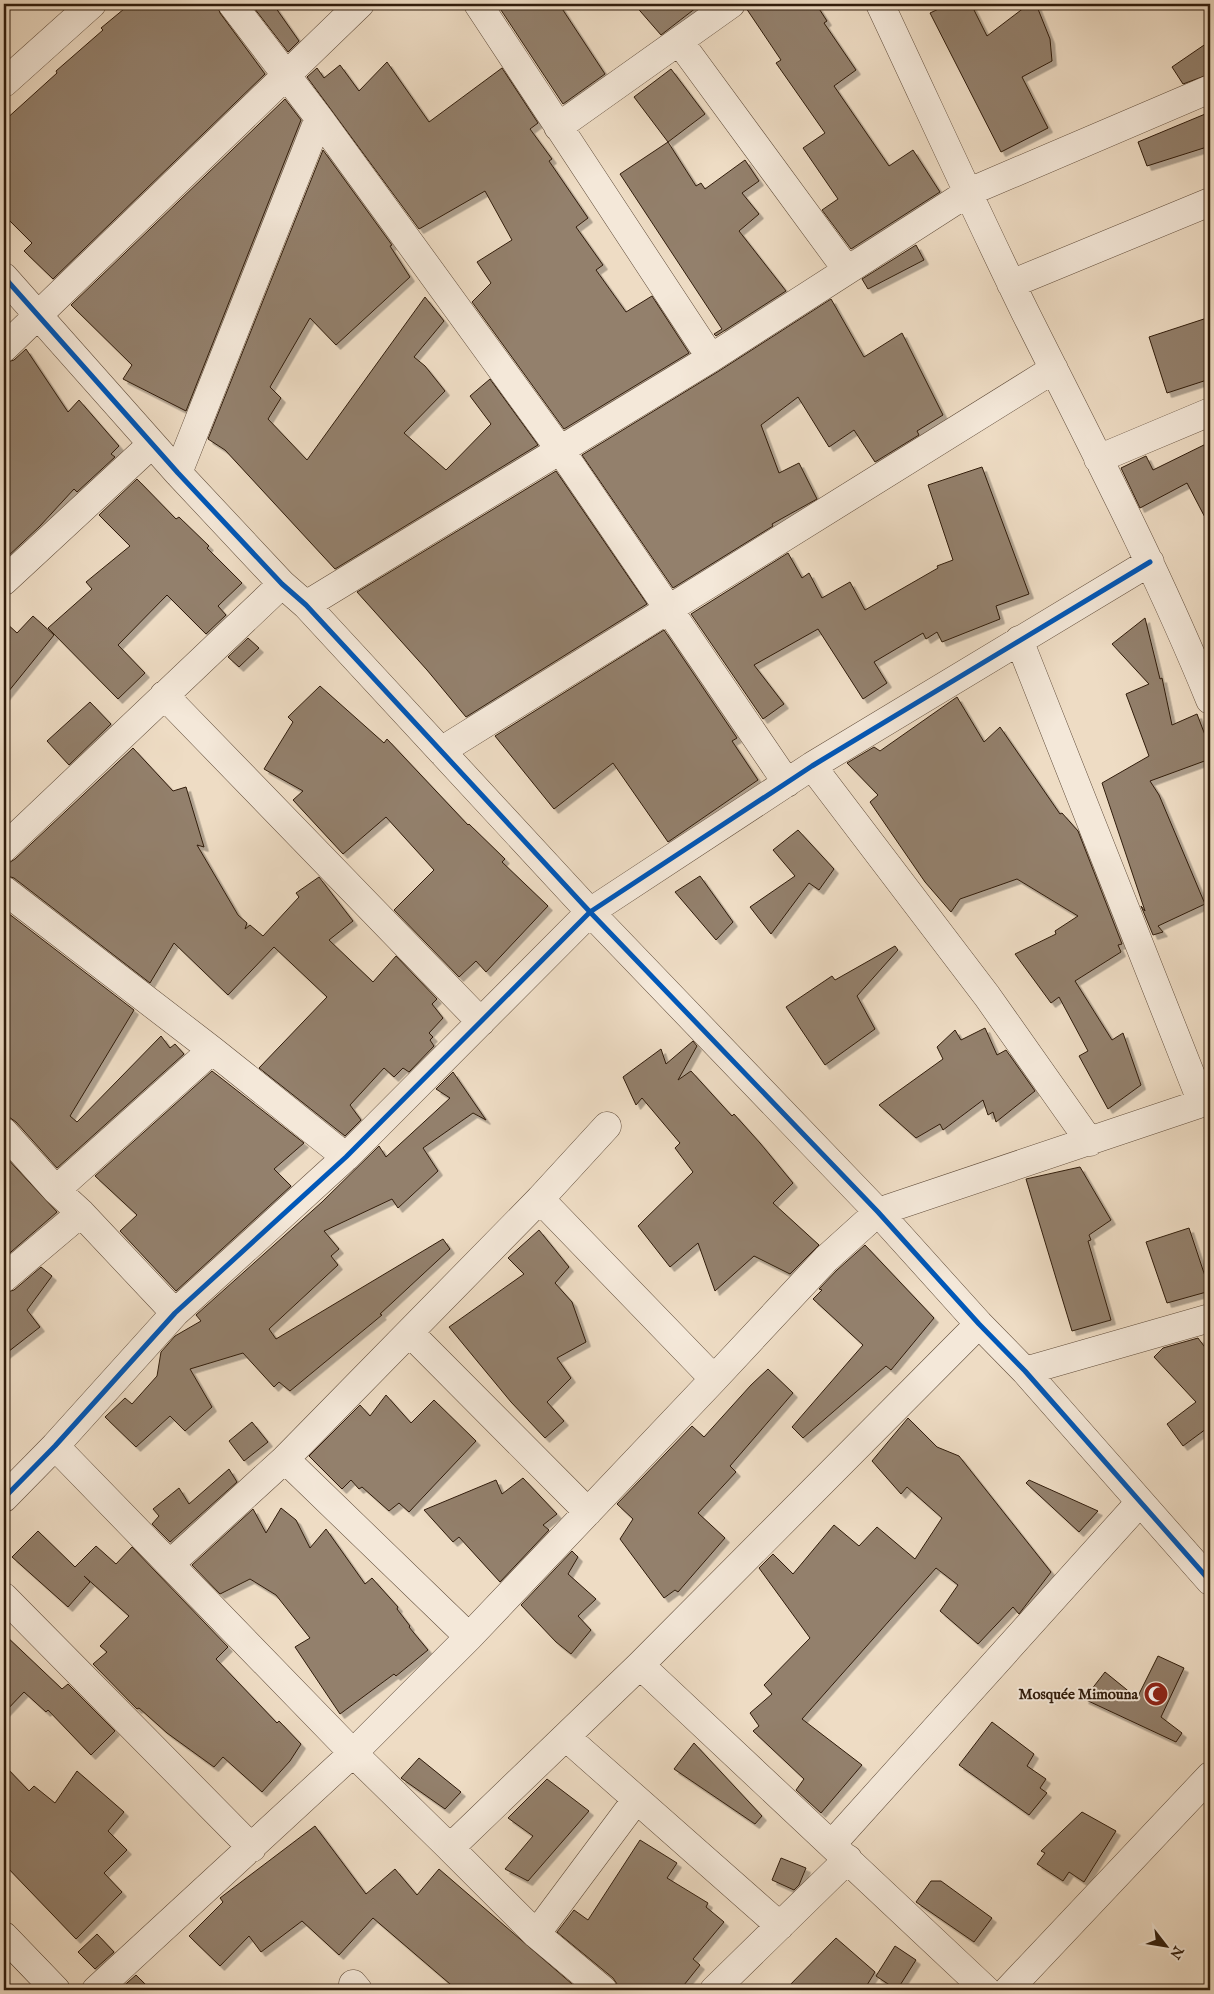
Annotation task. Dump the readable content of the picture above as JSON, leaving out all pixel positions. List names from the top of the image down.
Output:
{
  "places": {
    "mosque": ["Mosquée Mimouna"]
  },
  "north": "bottom right"
}
